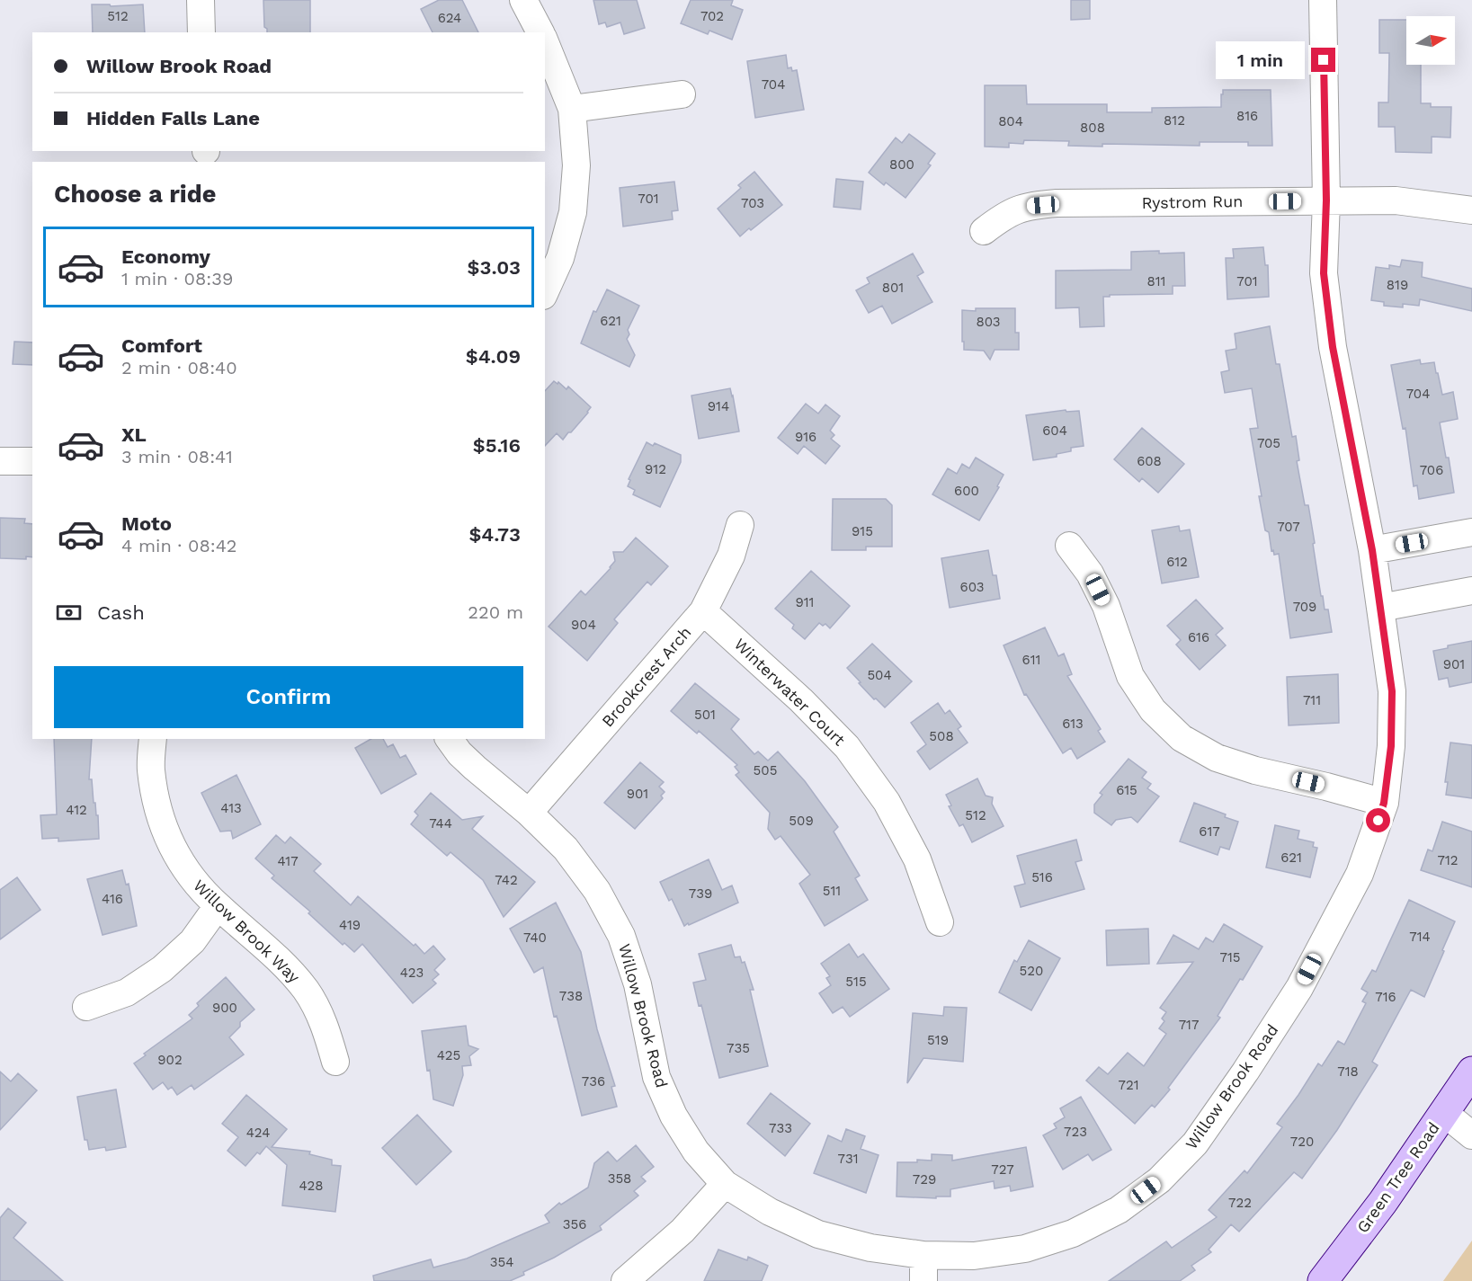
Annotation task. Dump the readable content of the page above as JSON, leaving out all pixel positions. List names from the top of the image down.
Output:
{
  "streets": {
    "street": [
      "Rystrom Run",
      "Brookcrest Arch",
      "Winterwater Court",
      "Willow Brook Way",
      "Willow Brook Road",
      "Green Tree Road"
    ]
  },
  "crossings": [
    ["Rystrom Run", "Willow Brook Road"],
    ["Brookcrest Arch", "Winterwater Court"],
    ["Brookcrest Arch", "Willow Brook Road"]
  ],
  "house_numbers": [
    "512",
    "702",
    "624",
    "704",
    "816",
    "812",
    "804",
    "808",
    "800",
    "701",
    "703",
    "811",
    "701",
    "819",
    "801",
    "621",
    "803",
    "704",
    "914",
    "604",
    "916",
    "705",
    "608",
    "912",
    "706",
    "600",
    "707",
    "915",
    "612",
    "603",
    "911",
    "709",
    "904",
    "616",
    "611",
    "901",
    "504",
    "711",
    "501",
    "613",
    "508",
    "505",
    "615",
    "901",
    "413",
    "412",
    "512",
    "509",
    "744",
    "617",
    "621",
    "712",
    "417",
    "516",
    "742",
    "511",
    "739",
    "416",
    "419",
    "714",
    "740",
    "715",
    "520",
    "423",
    "515",
    "738",
    "716",
    "900",
    "717",
    "519",
    "735",
    "425",
    "902",
    "718",
    "736",
    "721",
    "733",
    "723",
    "424",
    "720",
    "731",
    "727",
    "358",
    "729",
    "428",
    "722",
    "356",
    "354"
  ],
  "north": "right",
  "page": {
    "banner": ["Willow Brook Road", "Hidden Falls Lane"],
    "bubble": "1 min",
    "heading": "Choose a ride",
    "list": [
      {
        "name": "Economy",
        "note": "1 min · 08:39",
        "value": "$3.03"
      },
      {
        "name": "Comfort",
        "note": "2 min · 08:40",
        "value": "$4.09"
      },
      {
        "name": "XL",
        "note": "3 min · 08:41",
        "value": "$5.16"
      },
      {
        "name": "Moto",
        "note": "4 min · 08:42",
        "value": "$4.73"
      }
    ],
    "pay": ["Cash", "220 m"],
    "buttons": "Confirm"
  }
}
